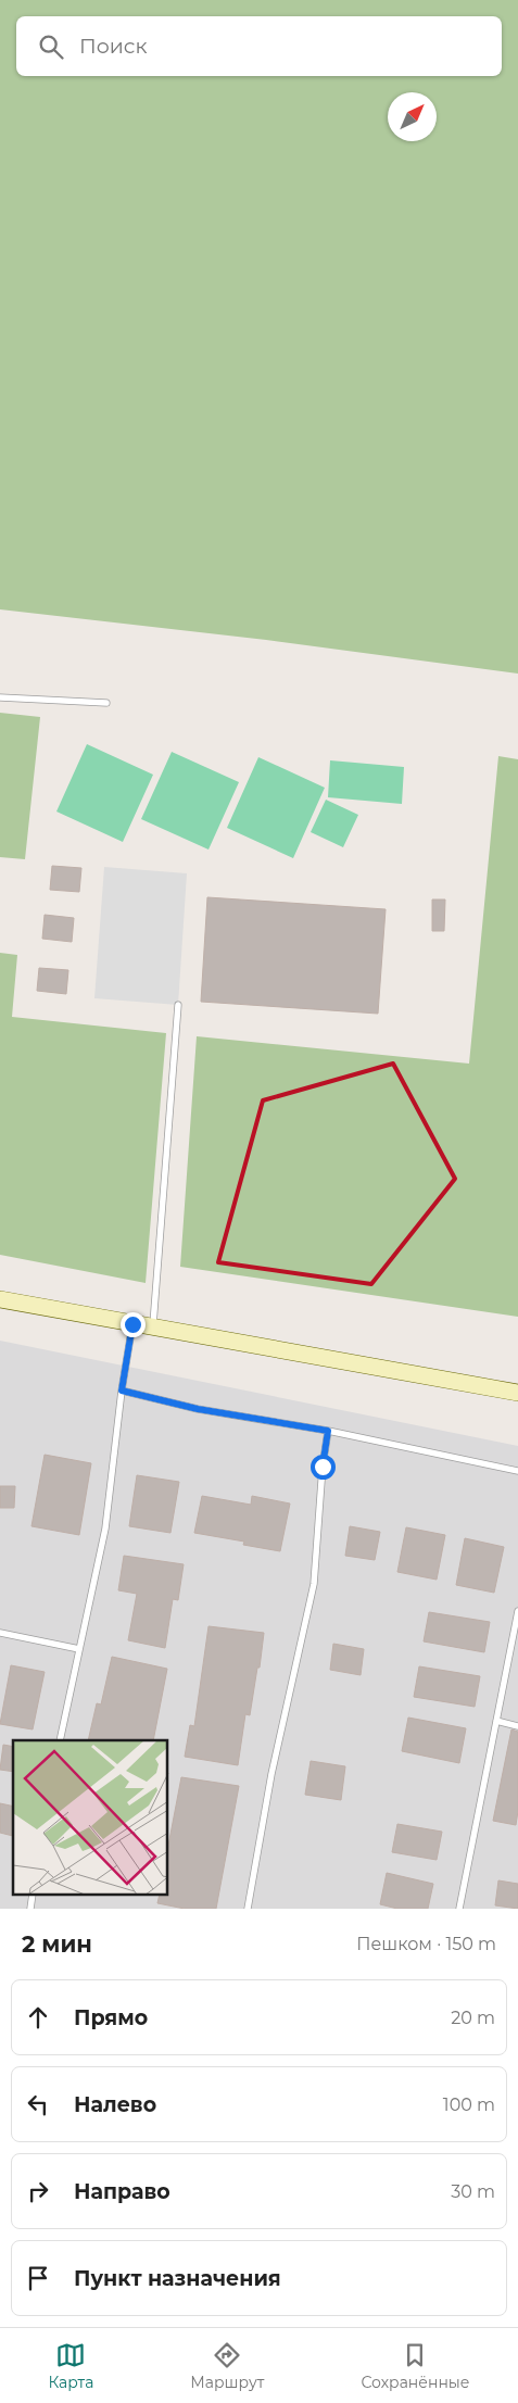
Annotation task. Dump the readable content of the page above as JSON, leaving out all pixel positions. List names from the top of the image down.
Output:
{
  "north": "top right",
  "page": {
    "search": "Поиск",
    "heading": ["2 мин", "Пешком · 150 m"],
    "list": [
      ["Прямо", "20 m"],
      ["Налево", "100 m"],
      ["Направо", "30 m"],
      "Пункт назначения"
    ],
    "nav": ["Карта", "Маршрут", "Сохранённые"]
  }
}
